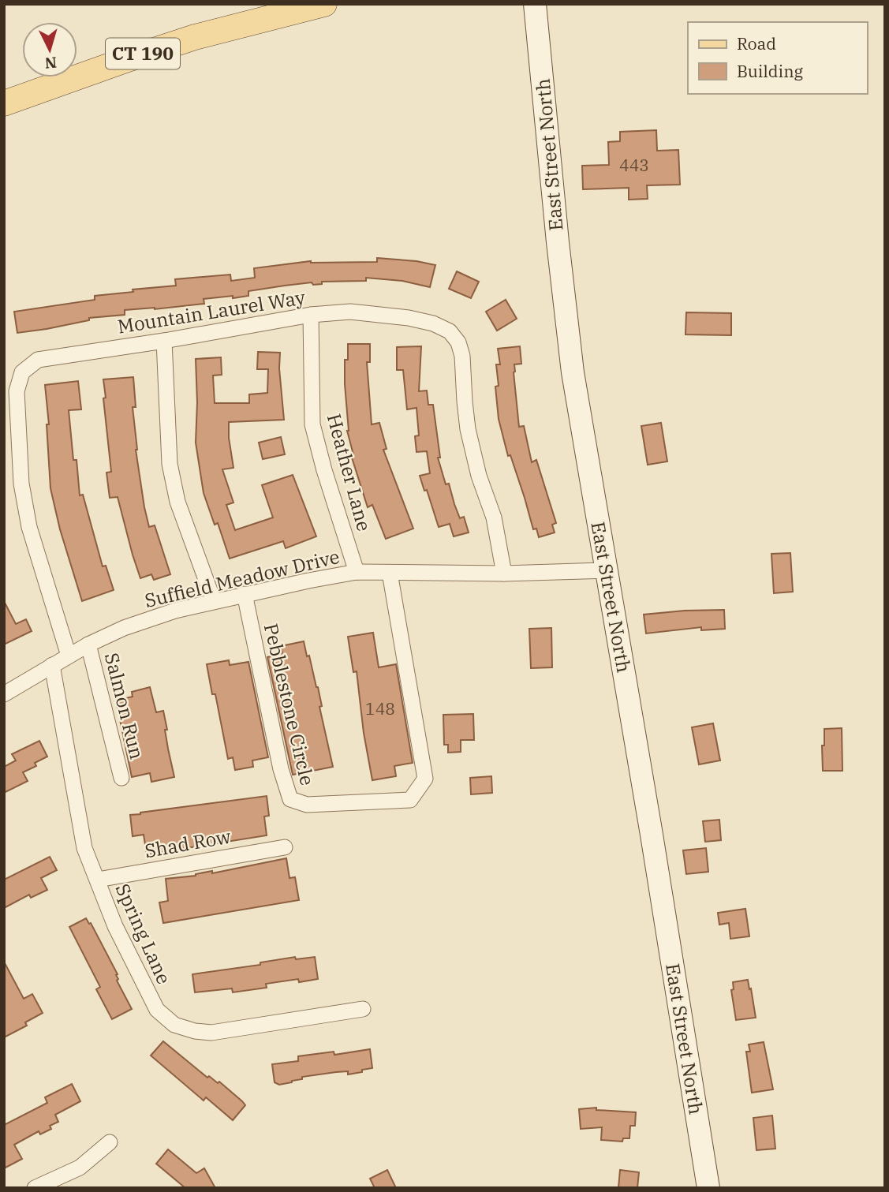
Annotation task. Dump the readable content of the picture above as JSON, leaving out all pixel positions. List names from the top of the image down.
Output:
{
  "streets": {
    "main road": ["CT 190", "East Street North"],
    "street": [
      "Mountain Laurel Way",
      "Heather Lane",
      "Suffield Meadow Drive",
      "Pebblestone Circle",
      "Salmon Run",
      "Shad Row",
      "Spring Lane"
    ]
  },
  "crossings": [
    ["East Street North", "Suffield Meadow Drive"],
    ["Mountain Laurel Way", "Heather Lane"],
    ["Mountain Laurel Way", "Suffield Meadow Drive"],
    ["Heather Lane", "Suffield Meadow Drive"],
    ["Suffield Meadow Drive", "Pebblestone Circle"],
    ["Suffield Meadow Drive", "Salmon Run"],
    ["Suffield Meadow Drive", "Spring Lane"],
    ["Shad Row", "Spring Lane"]
  ],
  "house_numbers": ["443", "148"],
  "legend": ["Road", "Building"],
  "north": "bottom"
}
